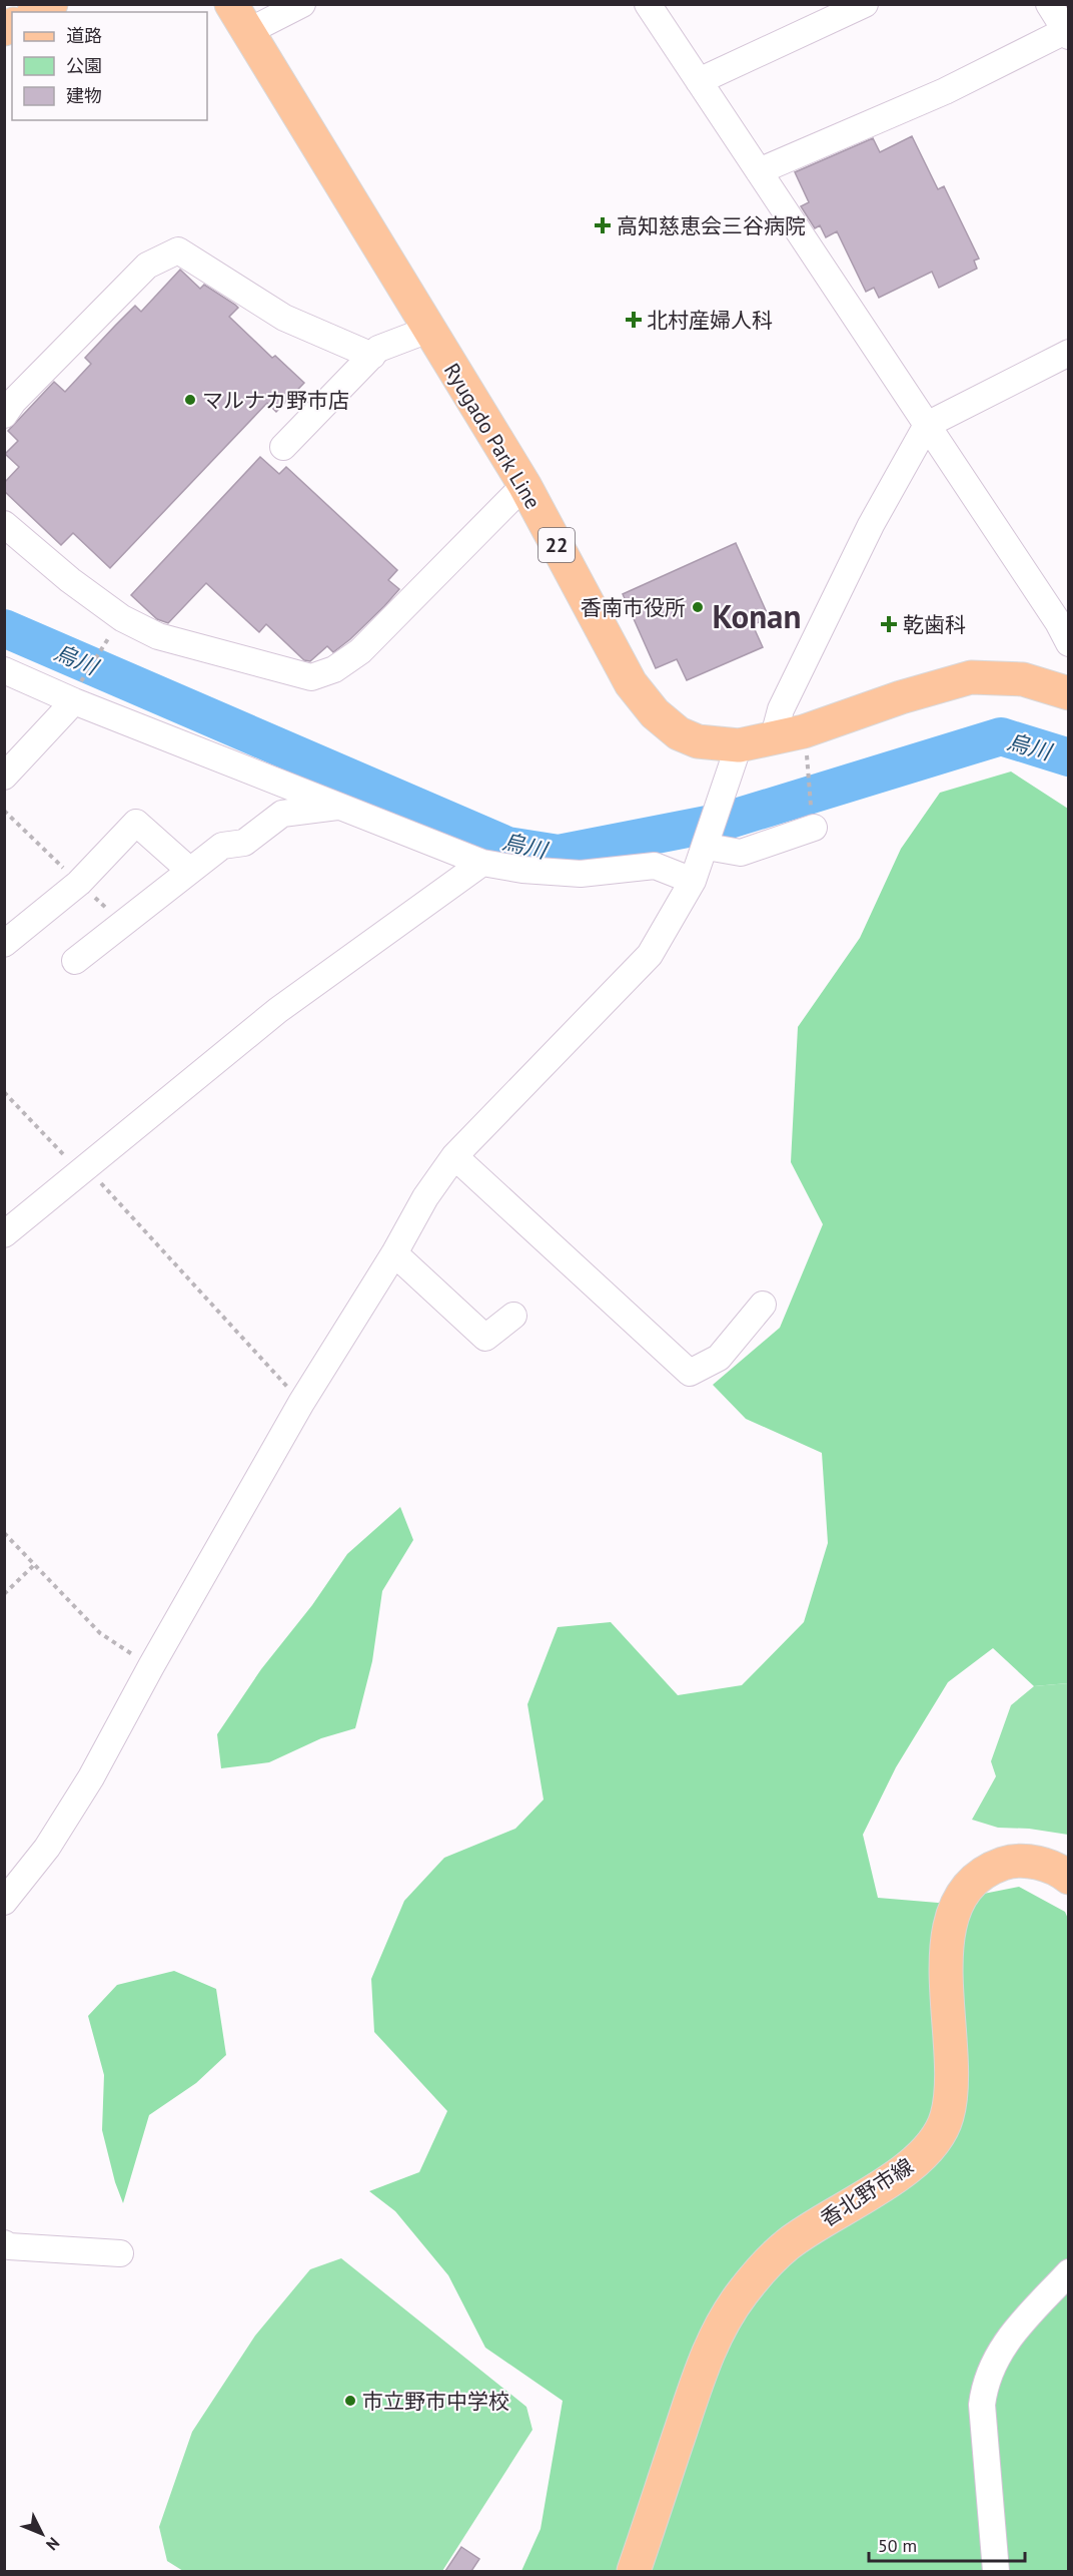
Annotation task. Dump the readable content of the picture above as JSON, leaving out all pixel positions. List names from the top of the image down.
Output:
{
  "streets": {
    "main road": ["Ryugado Park Line", "22", "香北野市線"]
  },
  "districts": ["Konan"],
  "water": ["烏川"],
  "places": {
    "health": ["高知慈恵会三谷病院", "北村産婦人科", "乾歯科"],
    "other": ["マルナカ野市店", "香南市役所", "市立野市中学校"]
  },
  "legend": ["道路", "公園", "建物"],
  "scale_bar": "50 m",
  "north": "bottom right"
}
